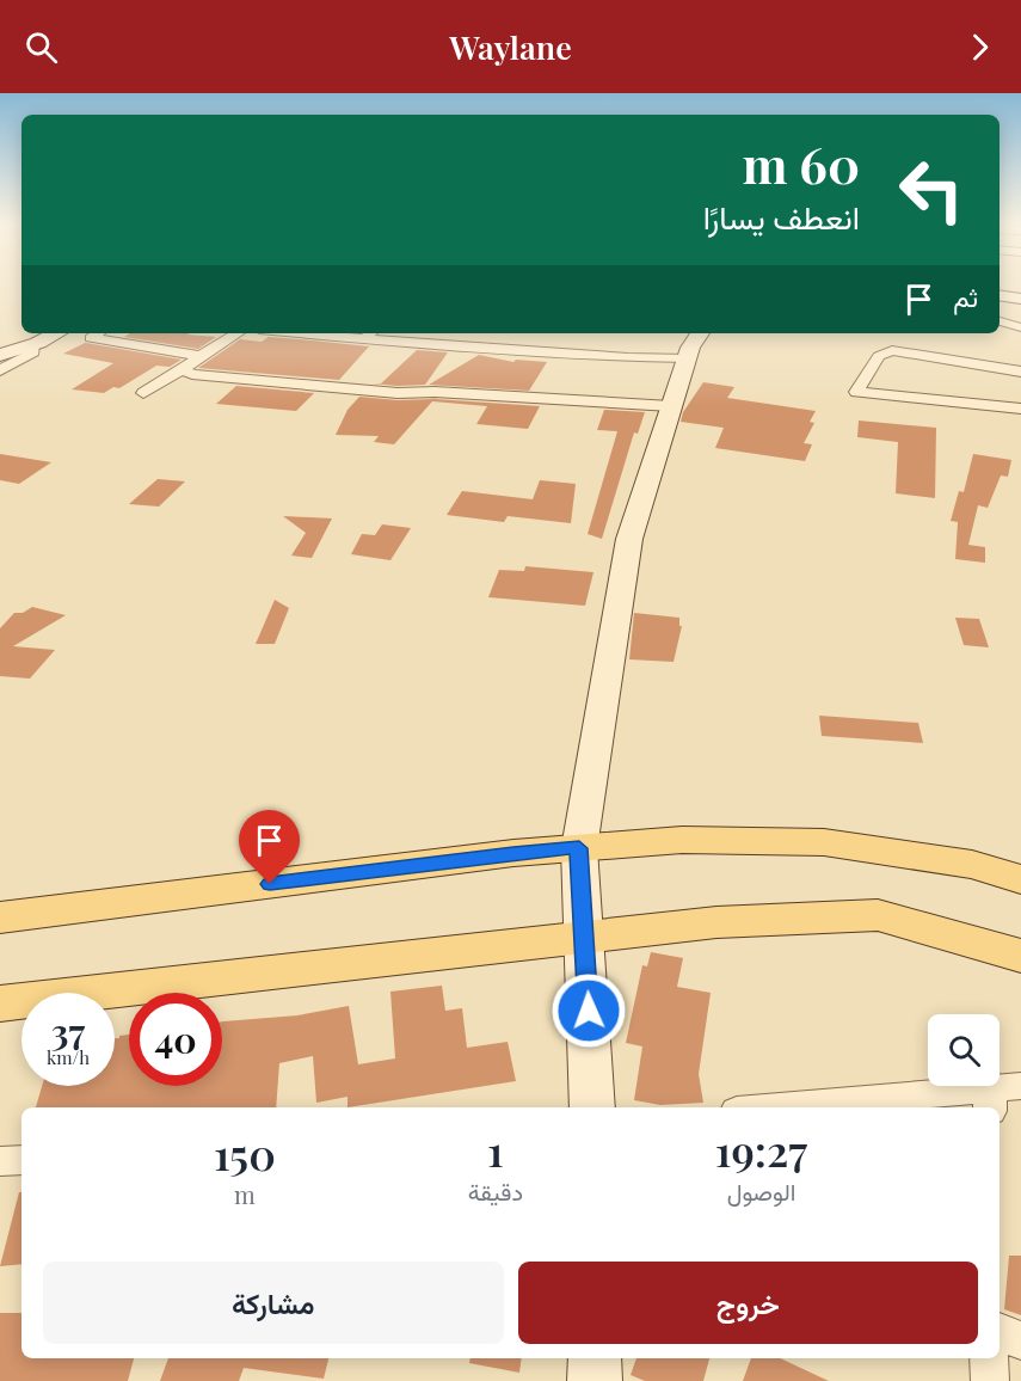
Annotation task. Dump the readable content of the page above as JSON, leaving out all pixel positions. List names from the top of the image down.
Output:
{
  "page": {
    "header": "Waylane",
    "turn": ["60 m", "انعطف يسارًا"],
    "then": "ثم",
    "speed": "37 km/h",
    "limit": "40",
    "eta": [
      "19:27",
      "الوصول",
      "1",
      "دقيقة",
      "150",
      "m"
    ],
    "buttons": ["خروج", "مشاركة"]
  }
}
